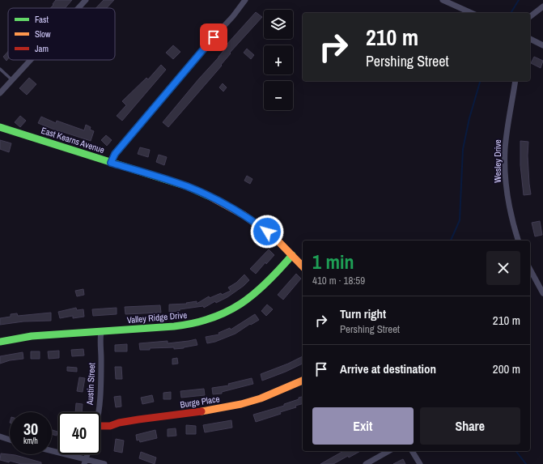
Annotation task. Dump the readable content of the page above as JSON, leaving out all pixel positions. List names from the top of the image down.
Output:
{
  "streets": {
    "street": [
      "East Kearns Avenue",
      "Wesley Drive",
      "Valley Ridge Drive",
      "Austin Street",
      "Burge Place"
    ]
  },
  "crossings": [
    ["East Kearns Avenue", "Valley Ridge Drive"],
    ["Valley Ridge Drive", "Austin Street"]
  ],
  "legend": ["Fast", "Slow", "Jam"],
  "page": {
    "map_buttons": ["+", "−"],
    "turn": ["210 m", "Pershing Street"],
    "heading": ["1 min", "410 m · 18:59"],
    "list": [
      {
        "name": "Turn right",
        "note": "Pershing Street",
        "value": "210 m"
      },
      {
        "name": "Arrive at destination",
        "value": "200 m"
      }
    ],
    "buttons": ["Exit", "Share"],
    "speed": "30 km/h",
    "limit": "40"
  }
}
